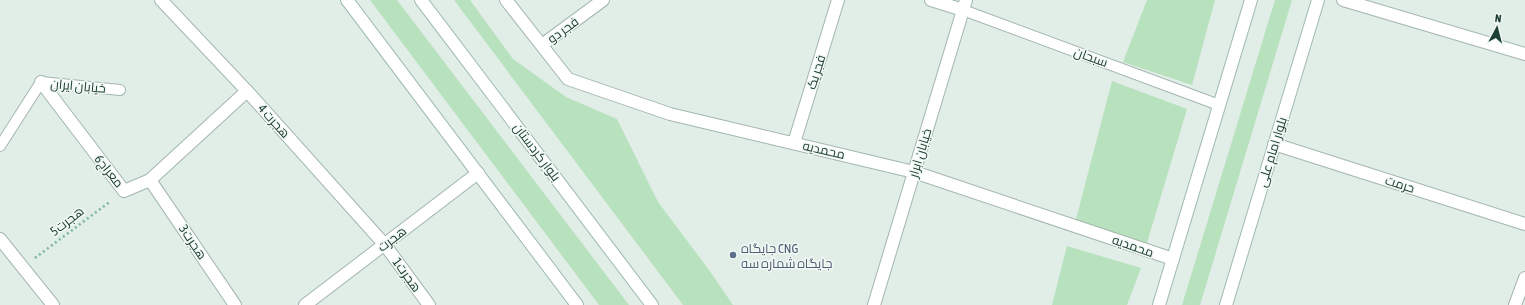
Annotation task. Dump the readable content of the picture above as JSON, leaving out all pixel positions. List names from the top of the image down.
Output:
{
  "streets": {
    "street": [
      "فجر دو",
      "فجر یک",
      "هجرت 4",
      "محمدیه",
      "بلوار کردستان",
      "بلوار امام علی",
      "خیابان ابرار",
      "معراج6",
      "حرمت",
      "هجرت",
      "هجرت3",
      "هجرت1"
    ],
    "lane": ["سبحان", "خیابان ایران"],
    "path": ["هجرت5"]
  },
  "crossings": [
    ["فجر دو", "محمدیه"],
    ["سبحان", "خیابان ابرار"],
    ["فجر یک", "محمدیه"],
    ["خیابان ایران", "معراج6"],
    ["هجرت 4", "معراج6"],
    ["هجرت 4", "هجرت"],
    ["هجرت 4", "هجرت1"],
    ["محمدیه", "خیابان ابرار"],
    ["بلوار امام علی", "حرمت"],
    ["معراج6", "هجرت5"],
    ["معراج6", "هجرت3"],
    ["هجرت", "هجرت1"]
  ],
  "places": ["جایگاه CNG جایگاه شماره سه"],
  "north": "top"
}
